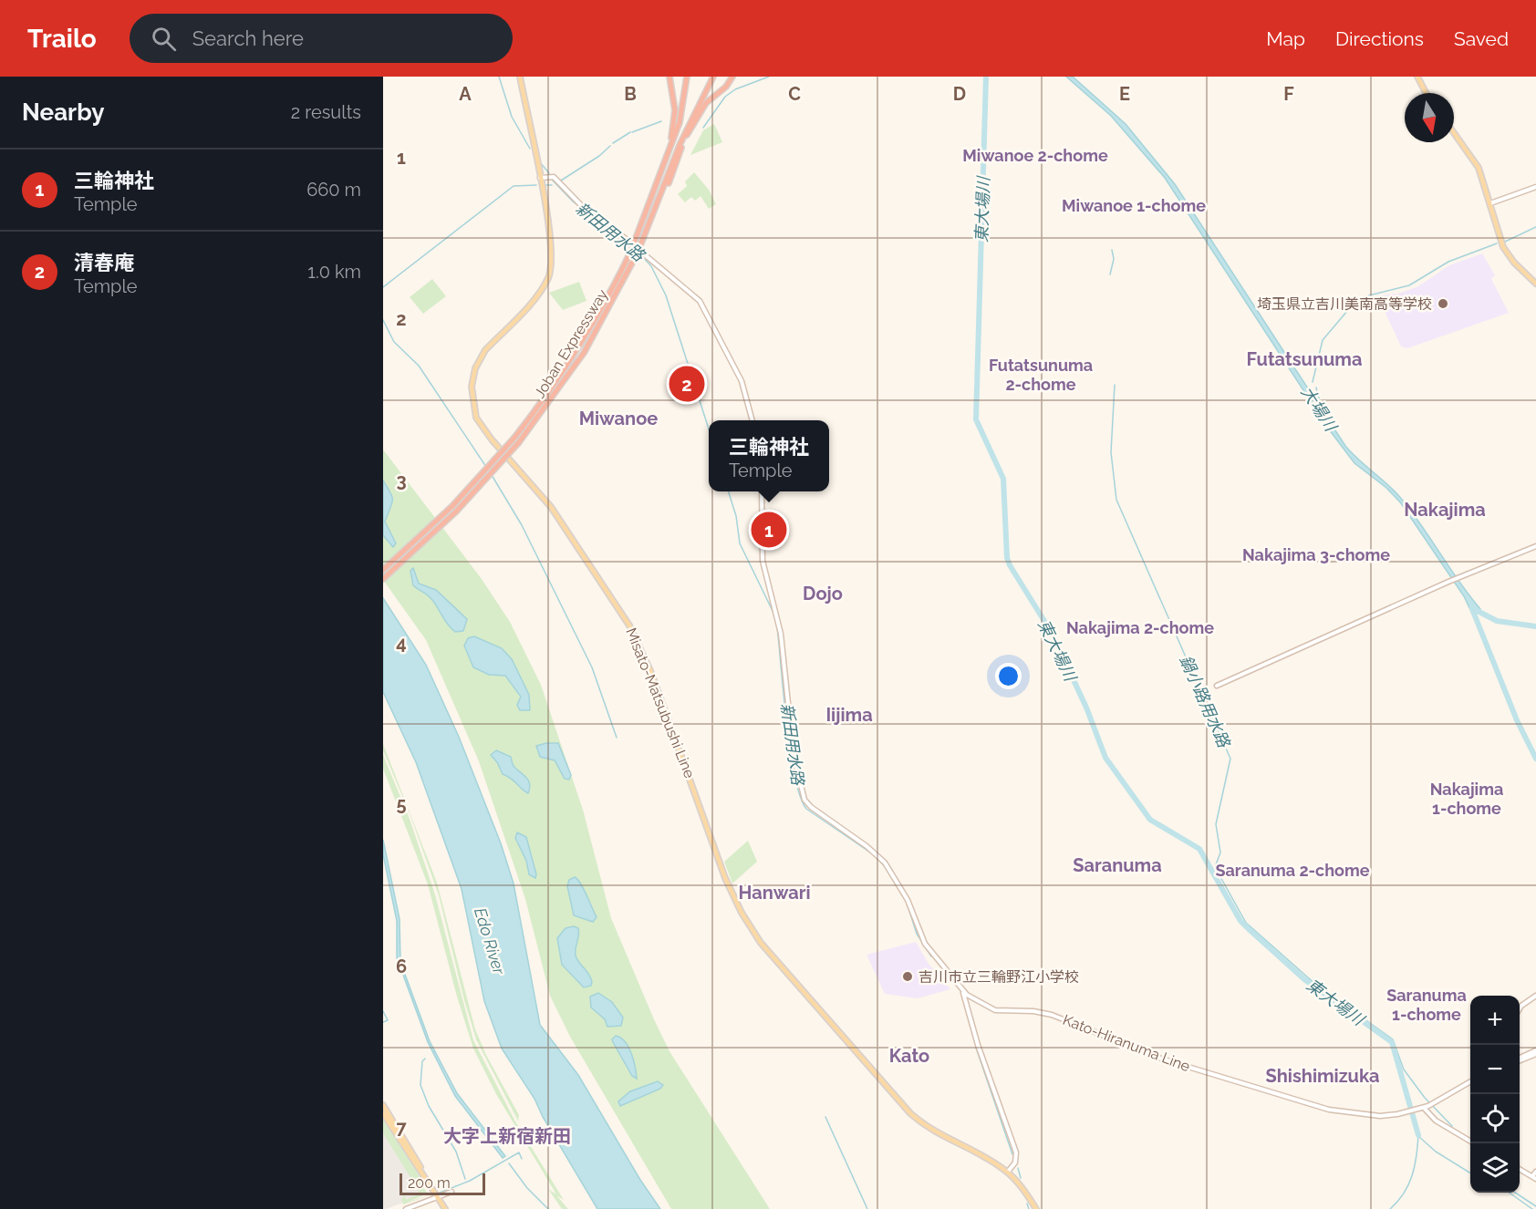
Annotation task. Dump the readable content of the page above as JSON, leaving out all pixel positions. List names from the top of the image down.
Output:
{
  "streets": {
    "highway": ["Joban Expressway"],
    "main road": ["Misato-Matsubushi Line"],
    "street": ["Kato-Hiranuma Line"]
  },
  "districts": [
    "Miwanoe 2-chome",
    "Miwanoe 1-chome",
    "Futatsunuma",
    "Futatsunuma 2-chome",
    "Miwanoe",
    "Nakajima",
    "Nakajima 3-chome",
    "Dojo",
    "Nakajima 2-chome",
    "Iijima",
    "Nakajima 1-chome",
    "Saranuma",
    "Saranuma 2-chome",
    "Hanwari",
    "Saranuma 1-chome",
    "Kato",
    "Shishimizuka",
    "大字上新宿新田"
  ],
  "water": [
    "東大場川",
    "新田用水路",
    "大場川",
    "鍋小路用水路",
    "Edo River"
  ],
  "places": ["埼玉県立吉川美南高等学校", "吉川市立三輪野江小学校"],
  "scale_bar": "200 m",
  "north": "bottom",
  "page": {
    "header": "Trailo",
    "search": "Search here",
    "nav": ["Map", "Directions", "Saved"],
    "heading": ["Nearby", "2 results"],
    "list": [
      {
        "mark": "1",
        "name": "三輪神社",
        "note": "Temple",
        "value": "660 m"
      },
      {
        "mark": "2",
        "name": "清春庵",
        "note": "Temple",
        "value": "1.0 km"
      }
    ],
    "pins": ["2", "1"],
    "popup": ["三輪神社", "Temple"],
    "map_buttons": ["+", "−"],
    "scale": "200 m"
  },
  "grid": {
    "columns": [
      "A",
      "B",
      "C",
      "D",
      "E",
      "F"
    ],
    "rows": [
      "1",
      "2",
      "3",
      "4",
      "5",
      "6",
      "7"
    ]
  }
}
